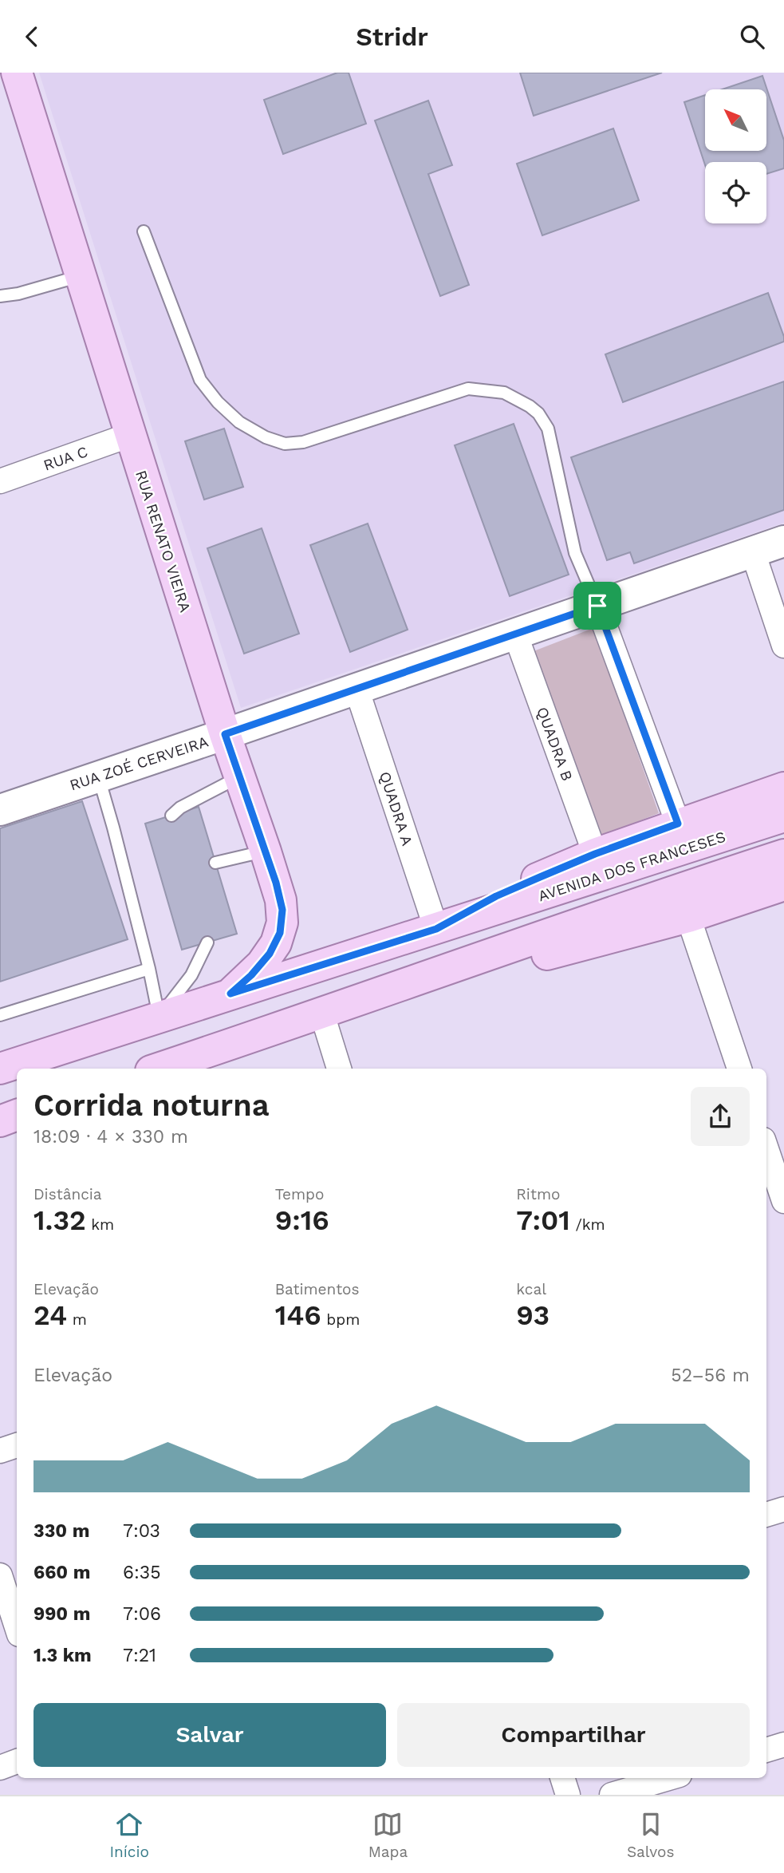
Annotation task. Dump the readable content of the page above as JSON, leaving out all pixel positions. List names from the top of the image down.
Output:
{
  "streets": {
    "main road": ["RUA RENATO VIEIRA", "AVENIDA DOS FRANCESES"],
    "street": [
      "RUA C",
      "QUADRA B",
      "RUA ZOÉ CERVEIRA",
      "QUADRA A"
    ]
  },
  "crossings": [
    ["RUA C", "RUA RENATO VIEIRA"],
    ["RUA RENATO VIEIRA", "RUA ZOÉ CERVEIRA"],
    ["RUA RENATO VIEIRA", "AVENIDA DOS FRANCESES"],
    ["QUADRA B", "RUA ZOÉ CERVEIRA"],
    ["RUA ZOÉ CERVEIRA", "QUADRA A"],
    ["QUADRA A", "AVENIDA DOS FRANCESES"]
  ],
  "north": "top left",
  "page": {
    "header": "Stridr",
    "heading": ["Corrida noturna", "18:09 · 4 × 330 m"],
    "stats": [
      ["Distância", "1.32 km"],
      ["Tempo", "9:16"],
      ["Ritmo", "7:01 /km"],
      ["Elevação", "24 m"],
      ["Batimentos", "146 bpm"],
      ["kcal", "93"]
    ],
    "chart": ["Elevação", "52–56 m"],
    "list": [
      {
        "name": "330 m",
        "note": "7:03"
      },
      {
        "name": "660 m",
        "note": "6:35"
      },
      {
        "name": "990 m",
        "note": "7:06"
      },
      {
        "name": "1.3 km",
        "note": "7:21"
      }
    ],
    "buttons": ["Salvar", "Compartilhar"],
    "tabs": ["Início", "Mapa", "Salvos"]
  }
}
